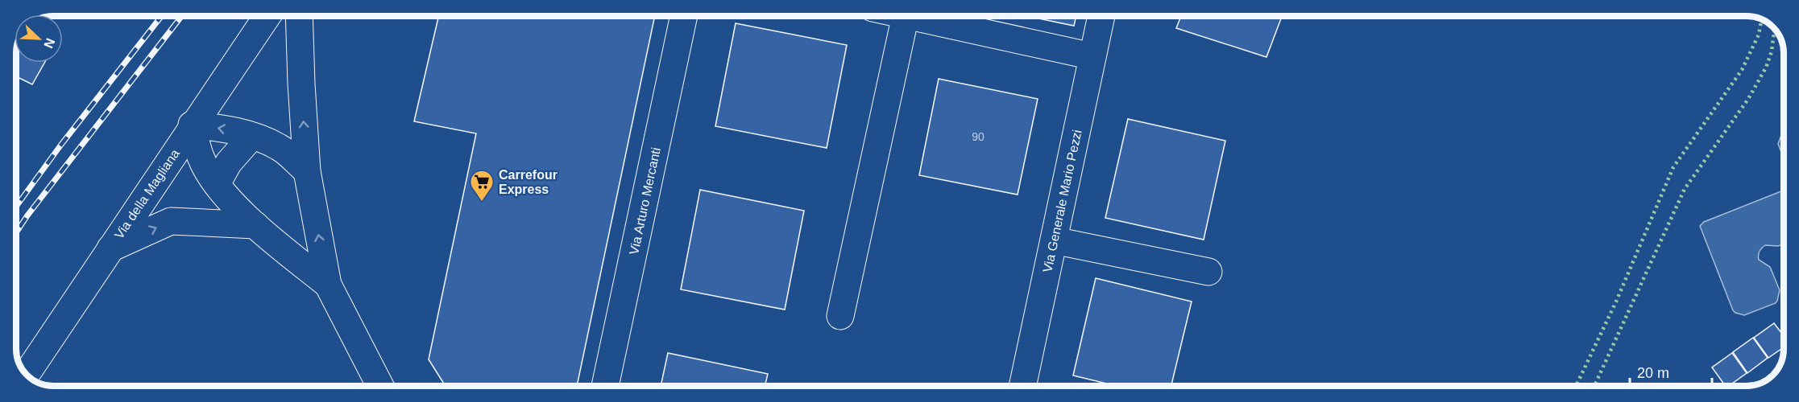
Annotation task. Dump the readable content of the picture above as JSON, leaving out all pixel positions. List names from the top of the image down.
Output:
{
  "streets": {
    "street": ["Via della Magliana", "Via Arturo Mercanti", "Via Generale Mario Pezzi"]
  },
  "places": {
    "supermarket": ["Carrefour Express"]
  },
  "house_numbers": ["90"],
  "scale_bar": "20 m",
  "north": "bottom right"
}
